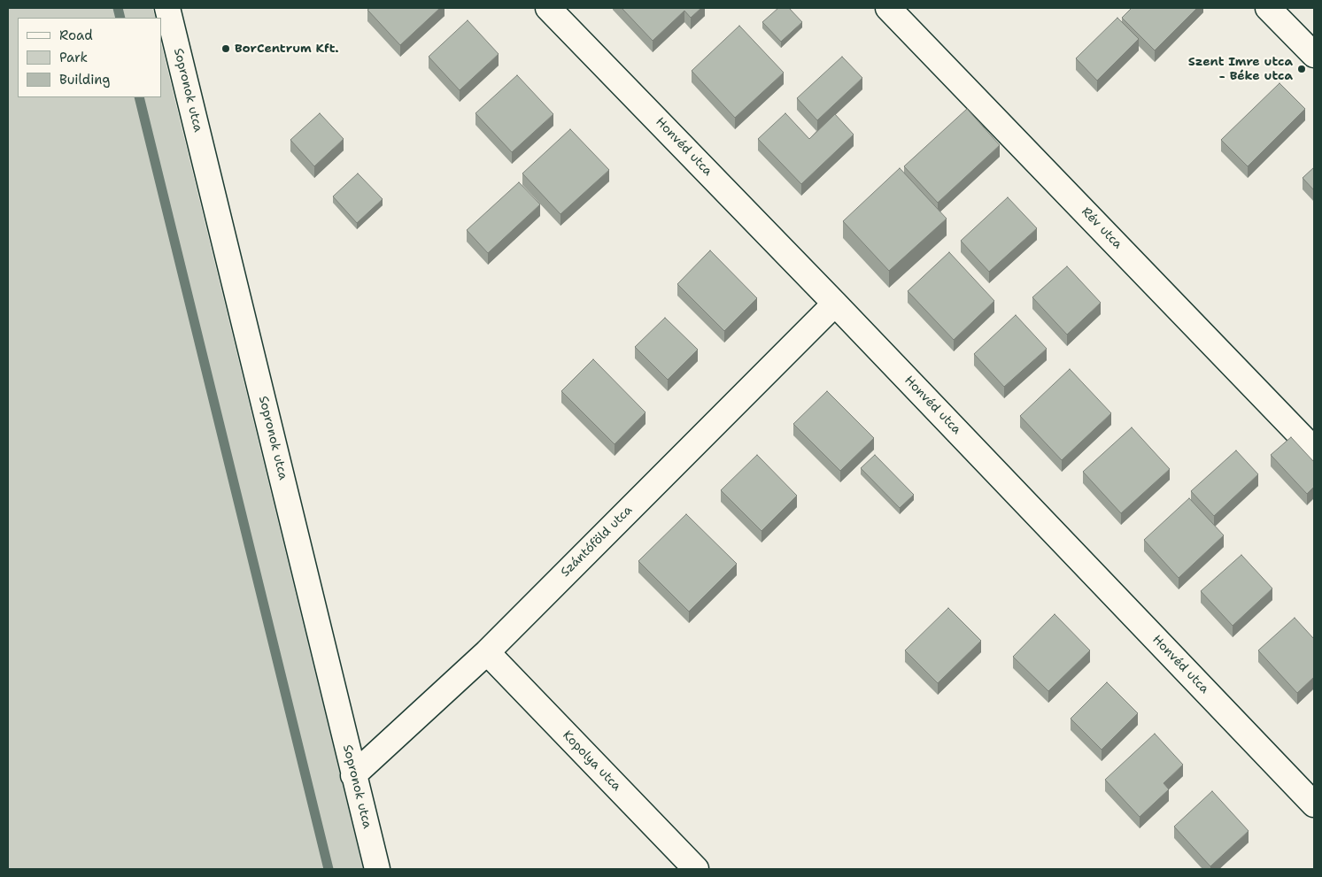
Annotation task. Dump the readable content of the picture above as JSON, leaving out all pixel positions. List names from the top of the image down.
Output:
{
  "streets": {
    "street": [
      "Sopronok utca",
      "Honvéd utca",
      "Rév utca",
      "Szántóföld utca",
      "Kopolya utca"
    ]
  },
  "crossings": [
    ["Sopronok utca", "Szántóföld utca"],
    ["Honvéd utca", "Szántóföld utca"],
    ["Szántóföld utca", "Kopolya utca"]
  ],
  "places": ["BorCentrum Kft.", "Szent Imre utca - Béke utca"],
  "legend": ["Road", "Park", "Building"]
}
